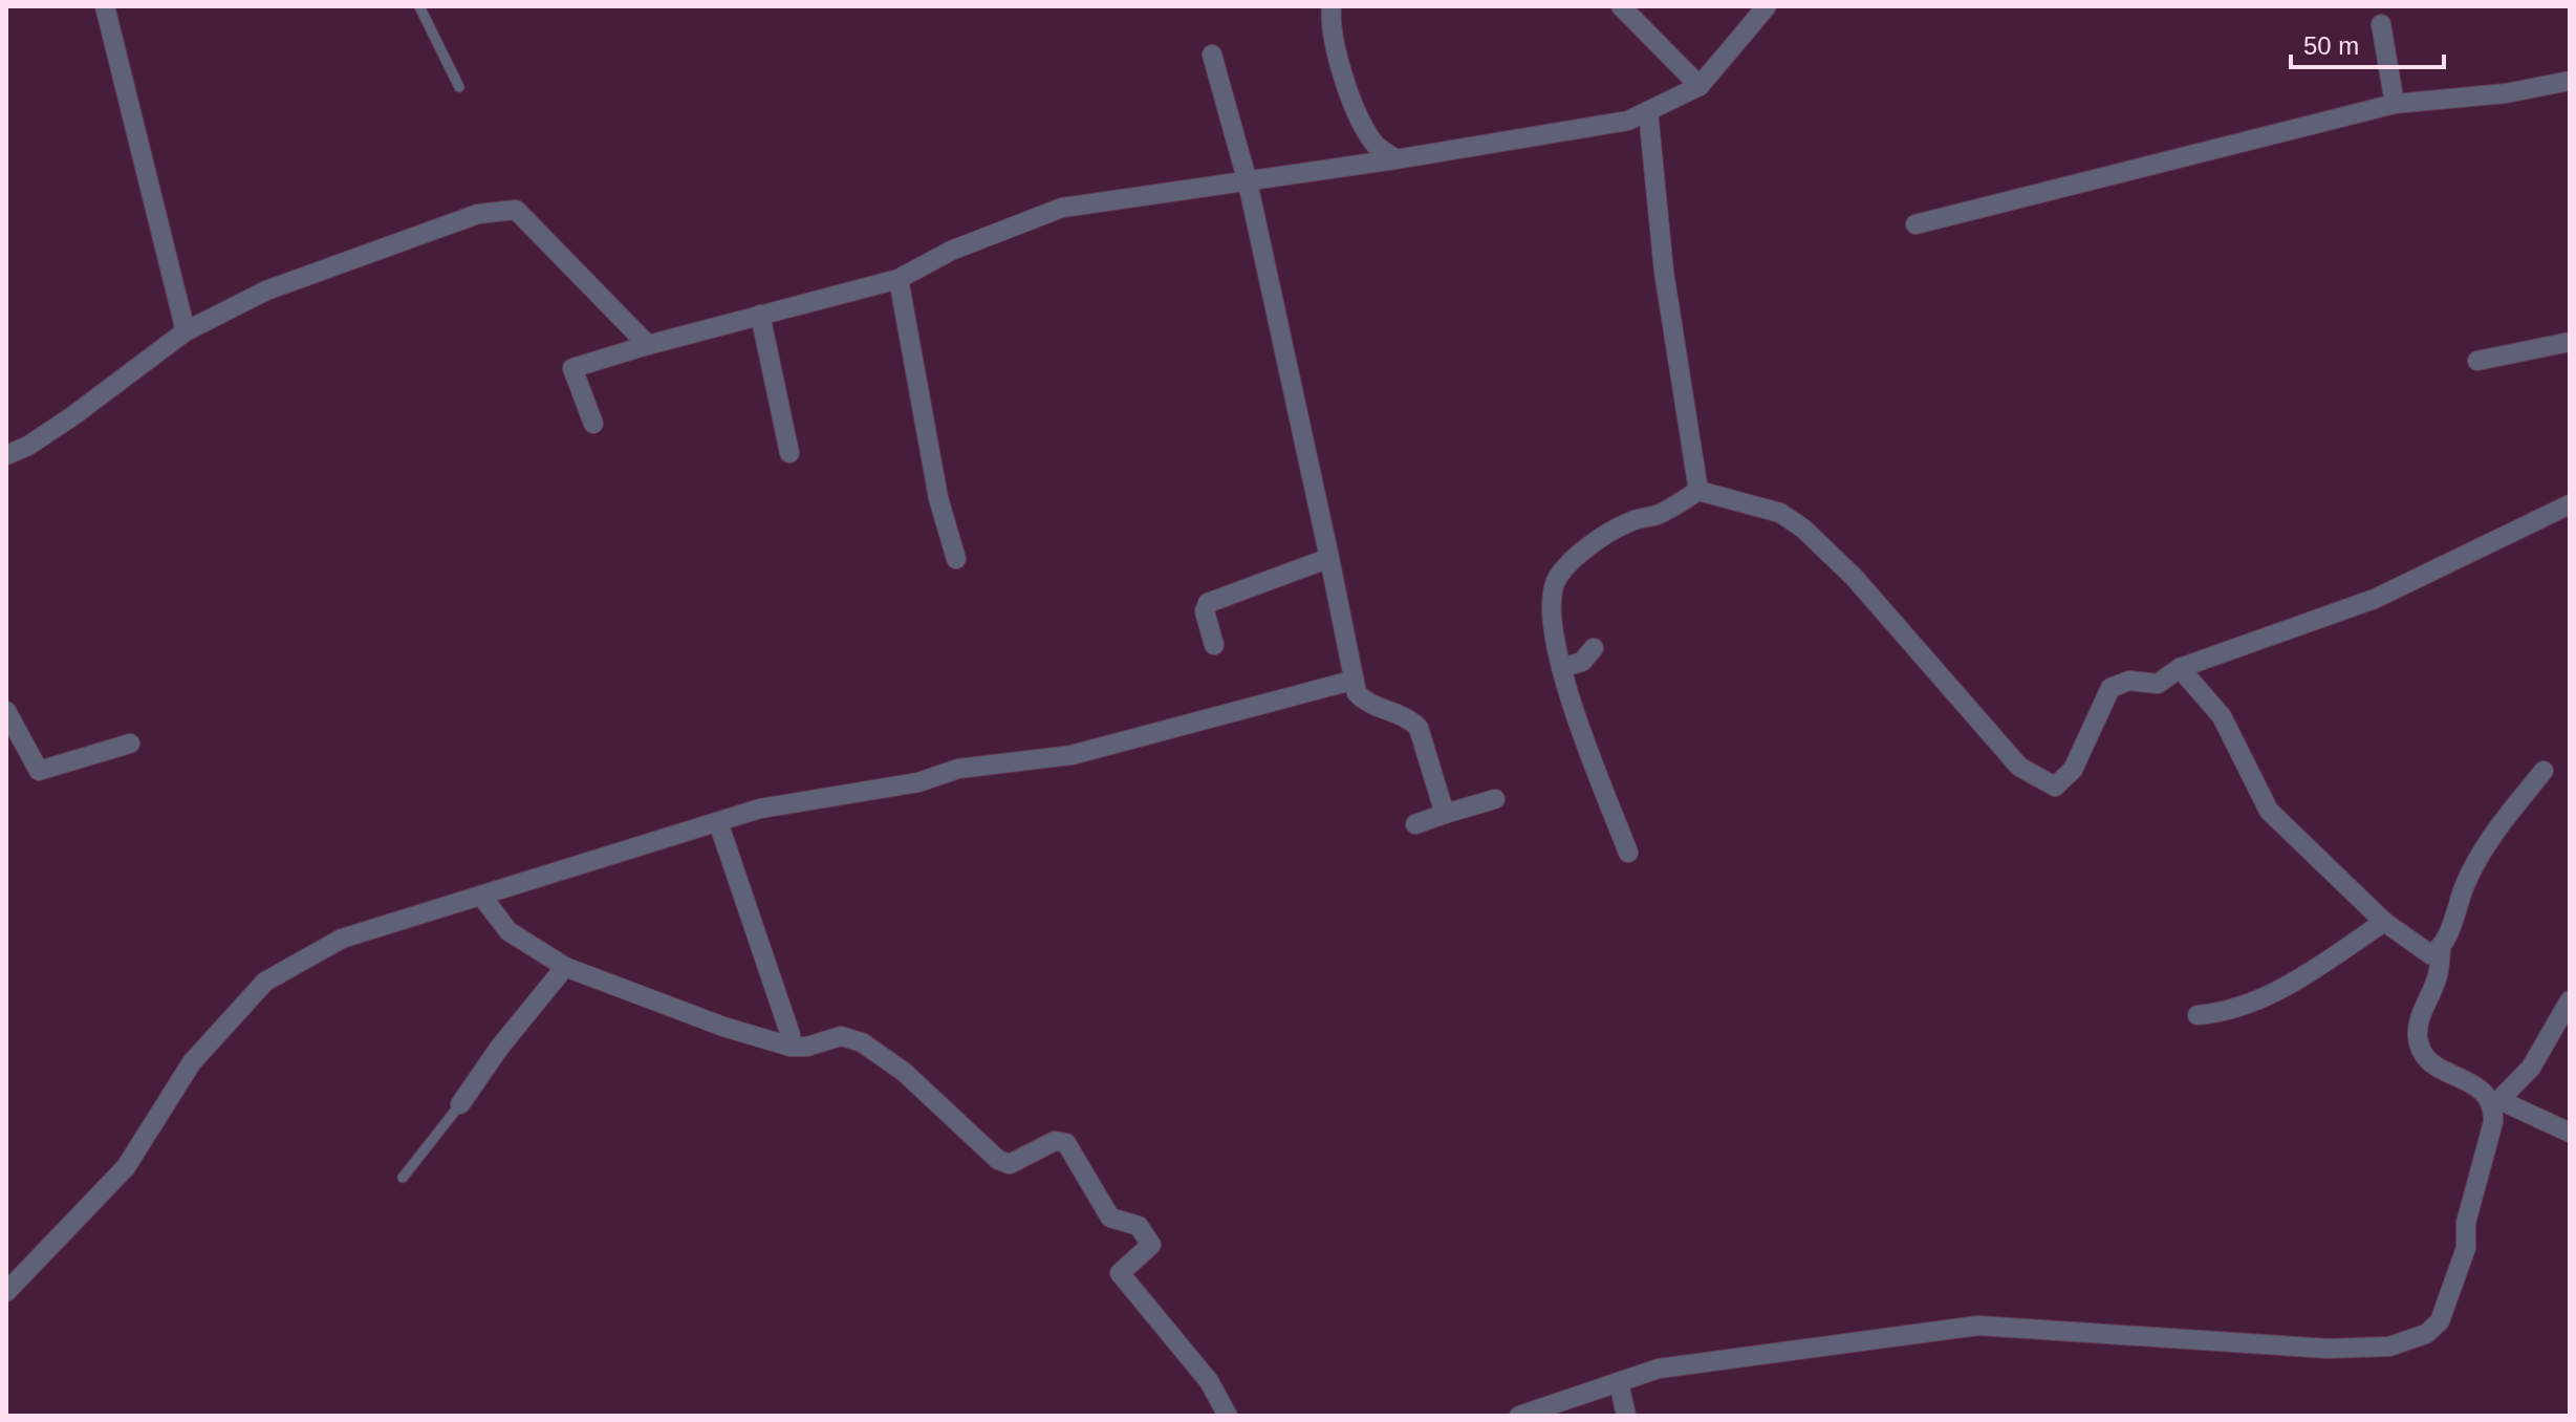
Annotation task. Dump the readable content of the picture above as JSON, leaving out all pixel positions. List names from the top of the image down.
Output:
{
  "scale_bar": "50 m"
}
